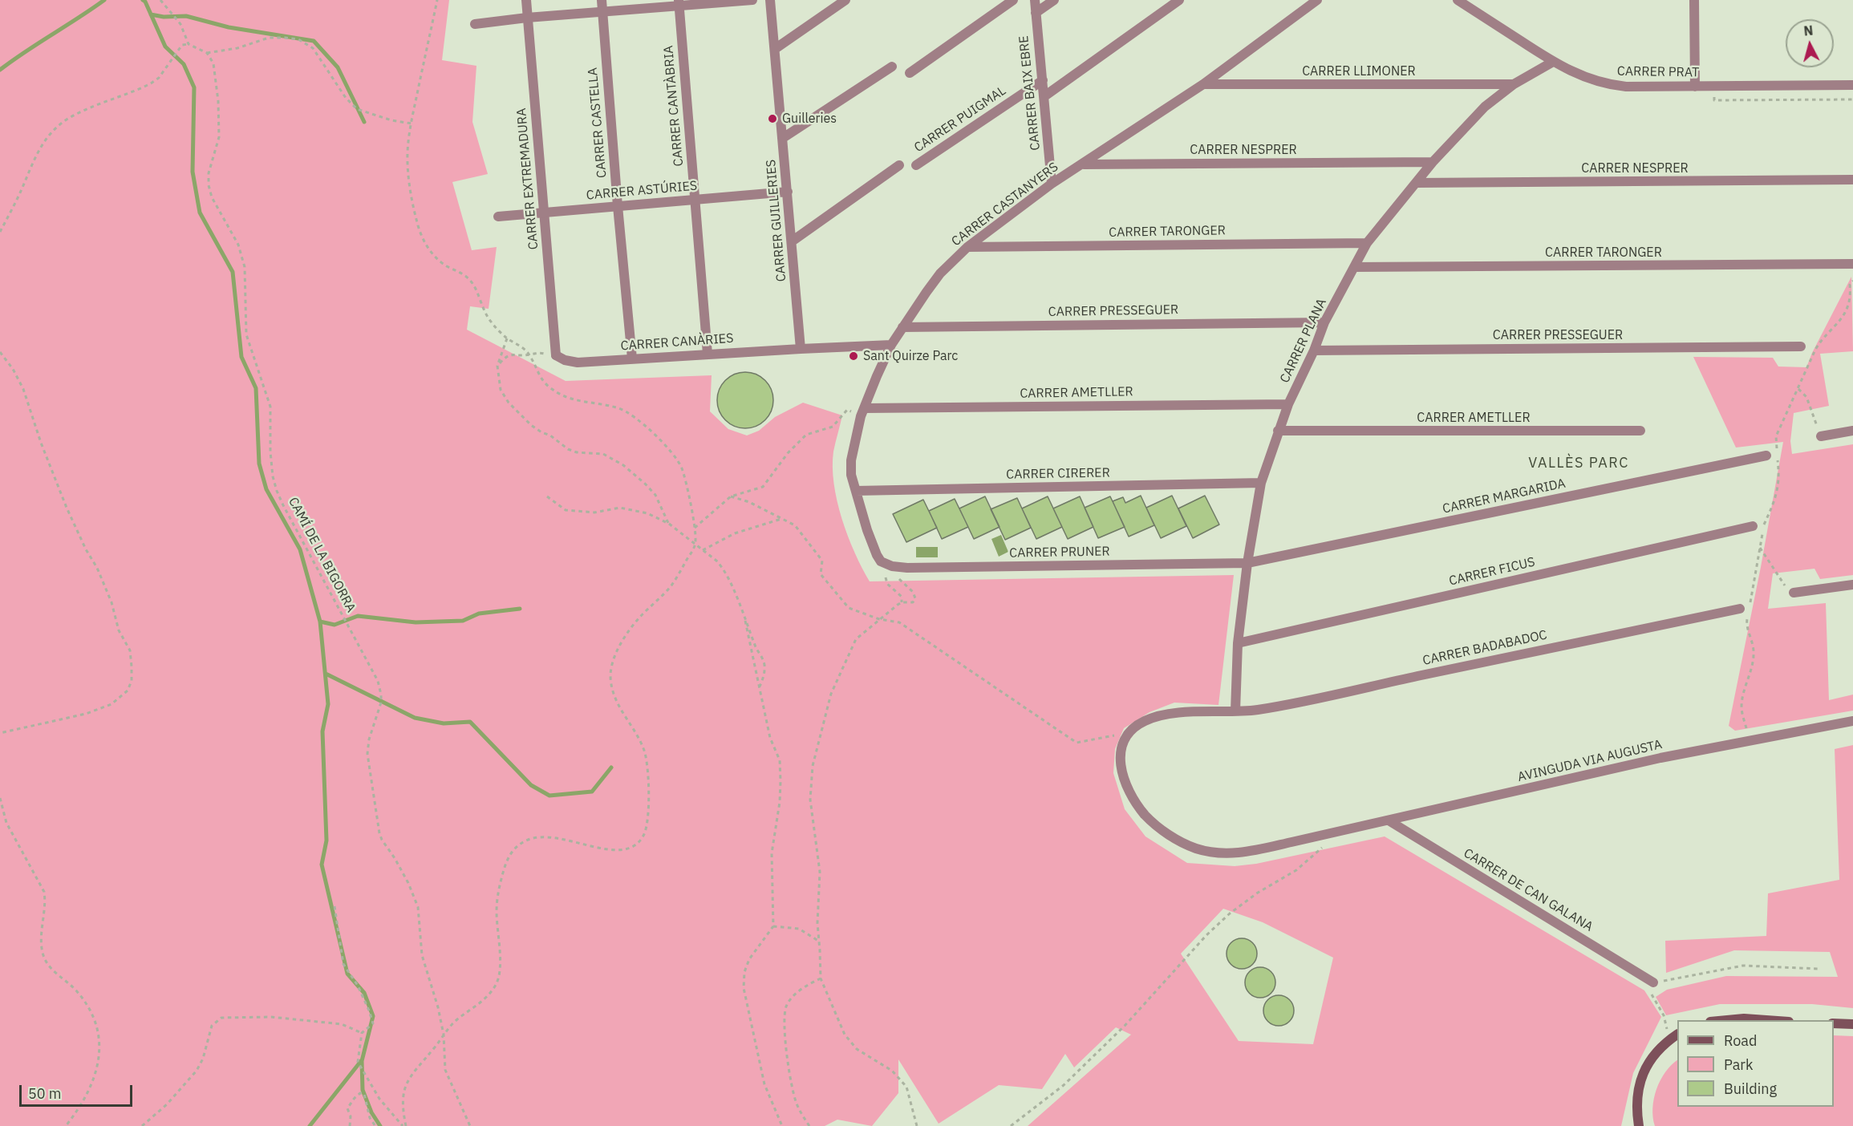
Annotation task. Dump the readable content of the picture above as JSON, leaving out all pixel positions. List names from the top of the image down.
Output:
{
  "streets": {
    "street": [
      "CARRER LLIMONER",
      "CARRER PRAT",
      "CARRER BAIX EBRE",
      "CARRER CANTÀBRIA",
      "CARRER PUIGMAL",
      "CARRER CASTELLA",
      "CARRER NESPRER",
      "CARRER EXTREMADURA",
      "CARRER ASTÚRIES",
      "CARRER CASTANYERS",
      "CARRER GUILLERIES",
      "CARRER TARONGER",
      "CARRER PRESSEGUER",
      "CARRER PLANA",
      "CARRER CANÀRIES",
      "CARRER AMETLLER",
      "CARRER CIRERER",
      "CARRER MARGARIDA",
      "CARRER PRUNER",
      "CARRER FICUS",
      "CARRER BADABADOC",
      "AVINGUDA VIA AUGUSTA",
      "CARRER DE CAN GALANA"
    ],
    "path": ["CAMÍ DE LA BIGORRA"]
  },
  "crossings": [
    ["CARRER LLIMONER", "CARRER CASTANYERS"],
    ["CARRER LLIMONER", "CARRER PLANA"],
    ["CARRER PRAT", "CARRER PLANA"],
    ["CARRER BAIX EBRE", "CARRER PUIGMAL"],
    ["CARRER BAIX EBRE", "CARRER CASTANYERS"],
    ["CARRER CANTÀBRIA", "CARRER ASTÚRIES"],
    ["CARRER CANTÀBRIA", "CARRER CANÀRIES"],
    ["CARRER CASTELLA", "CARRER ASTÚRIES"],
    ["CARRER CASTELLA", "CARRER CANÀRIES"],
    ["CARRER NESPRER", "CARRER CASTANYERS"],
    ["CARRER NESPRER", "CARRER PLANA"],
    ["CARRER EXTREMADURA", "CARRER ASTÚRIES"],
    ["CARRER EXTREMADURA", "CARRER CANÀRIES"],
    ["CARRER ASTÚRIES", "CARRER GUILLERIES"],
    ["CARRER CASTANYERS", "CARRER TARONGER"],
    ["CARRER CASTANYERS", "CARRER PRESSEGUER"],
    ["CARRER CASTANYERS", "CARRER AMETLLER"],
    ["CARRER CASTANYERS", "CARRER CIRERER"],
    ["CARRER CASTANYERS", "CARRER PRUNER"],
    ["CARRER GUILLERIES", "CARRER CANÀRIES"],
    ["CARRER TARONGER", "CARRER PLANA"],
    ["CARRER PRESSEGUER", "CARRER PLANA"],
    ["CARRER PLANA", "CARRER AMETLLER"],
    ["CARRER PLANA", "CARRER CIRERER"],
    ["CARRER PLANA", "CARRER MARGARIDA"],
    ["CARRER PLANA", "CARRER PRUNER"],
    ["CARRER PLANA", "CARRER FICUS"],
    ["CARRER PLANA", "CARRER BADABADOC"],
    ["CARRER MARGARIDA", "CARRER PRUNER"],
    ["CARRER BADABADOC", "AVINGUDA VIA AUGUSTA"],
    ["AVINGUDA VIA AUGUSTA", "CARRER DE CAN GALANA"]
  ],
  "districts": ["VALLÈS PARC"],
  "places": ["Guilleries", "Sant Quirze Parc"],
  "legend": ["Road", "Park", "Building"],
  "scale_bar": "50 m",
  "north": "top"
}
